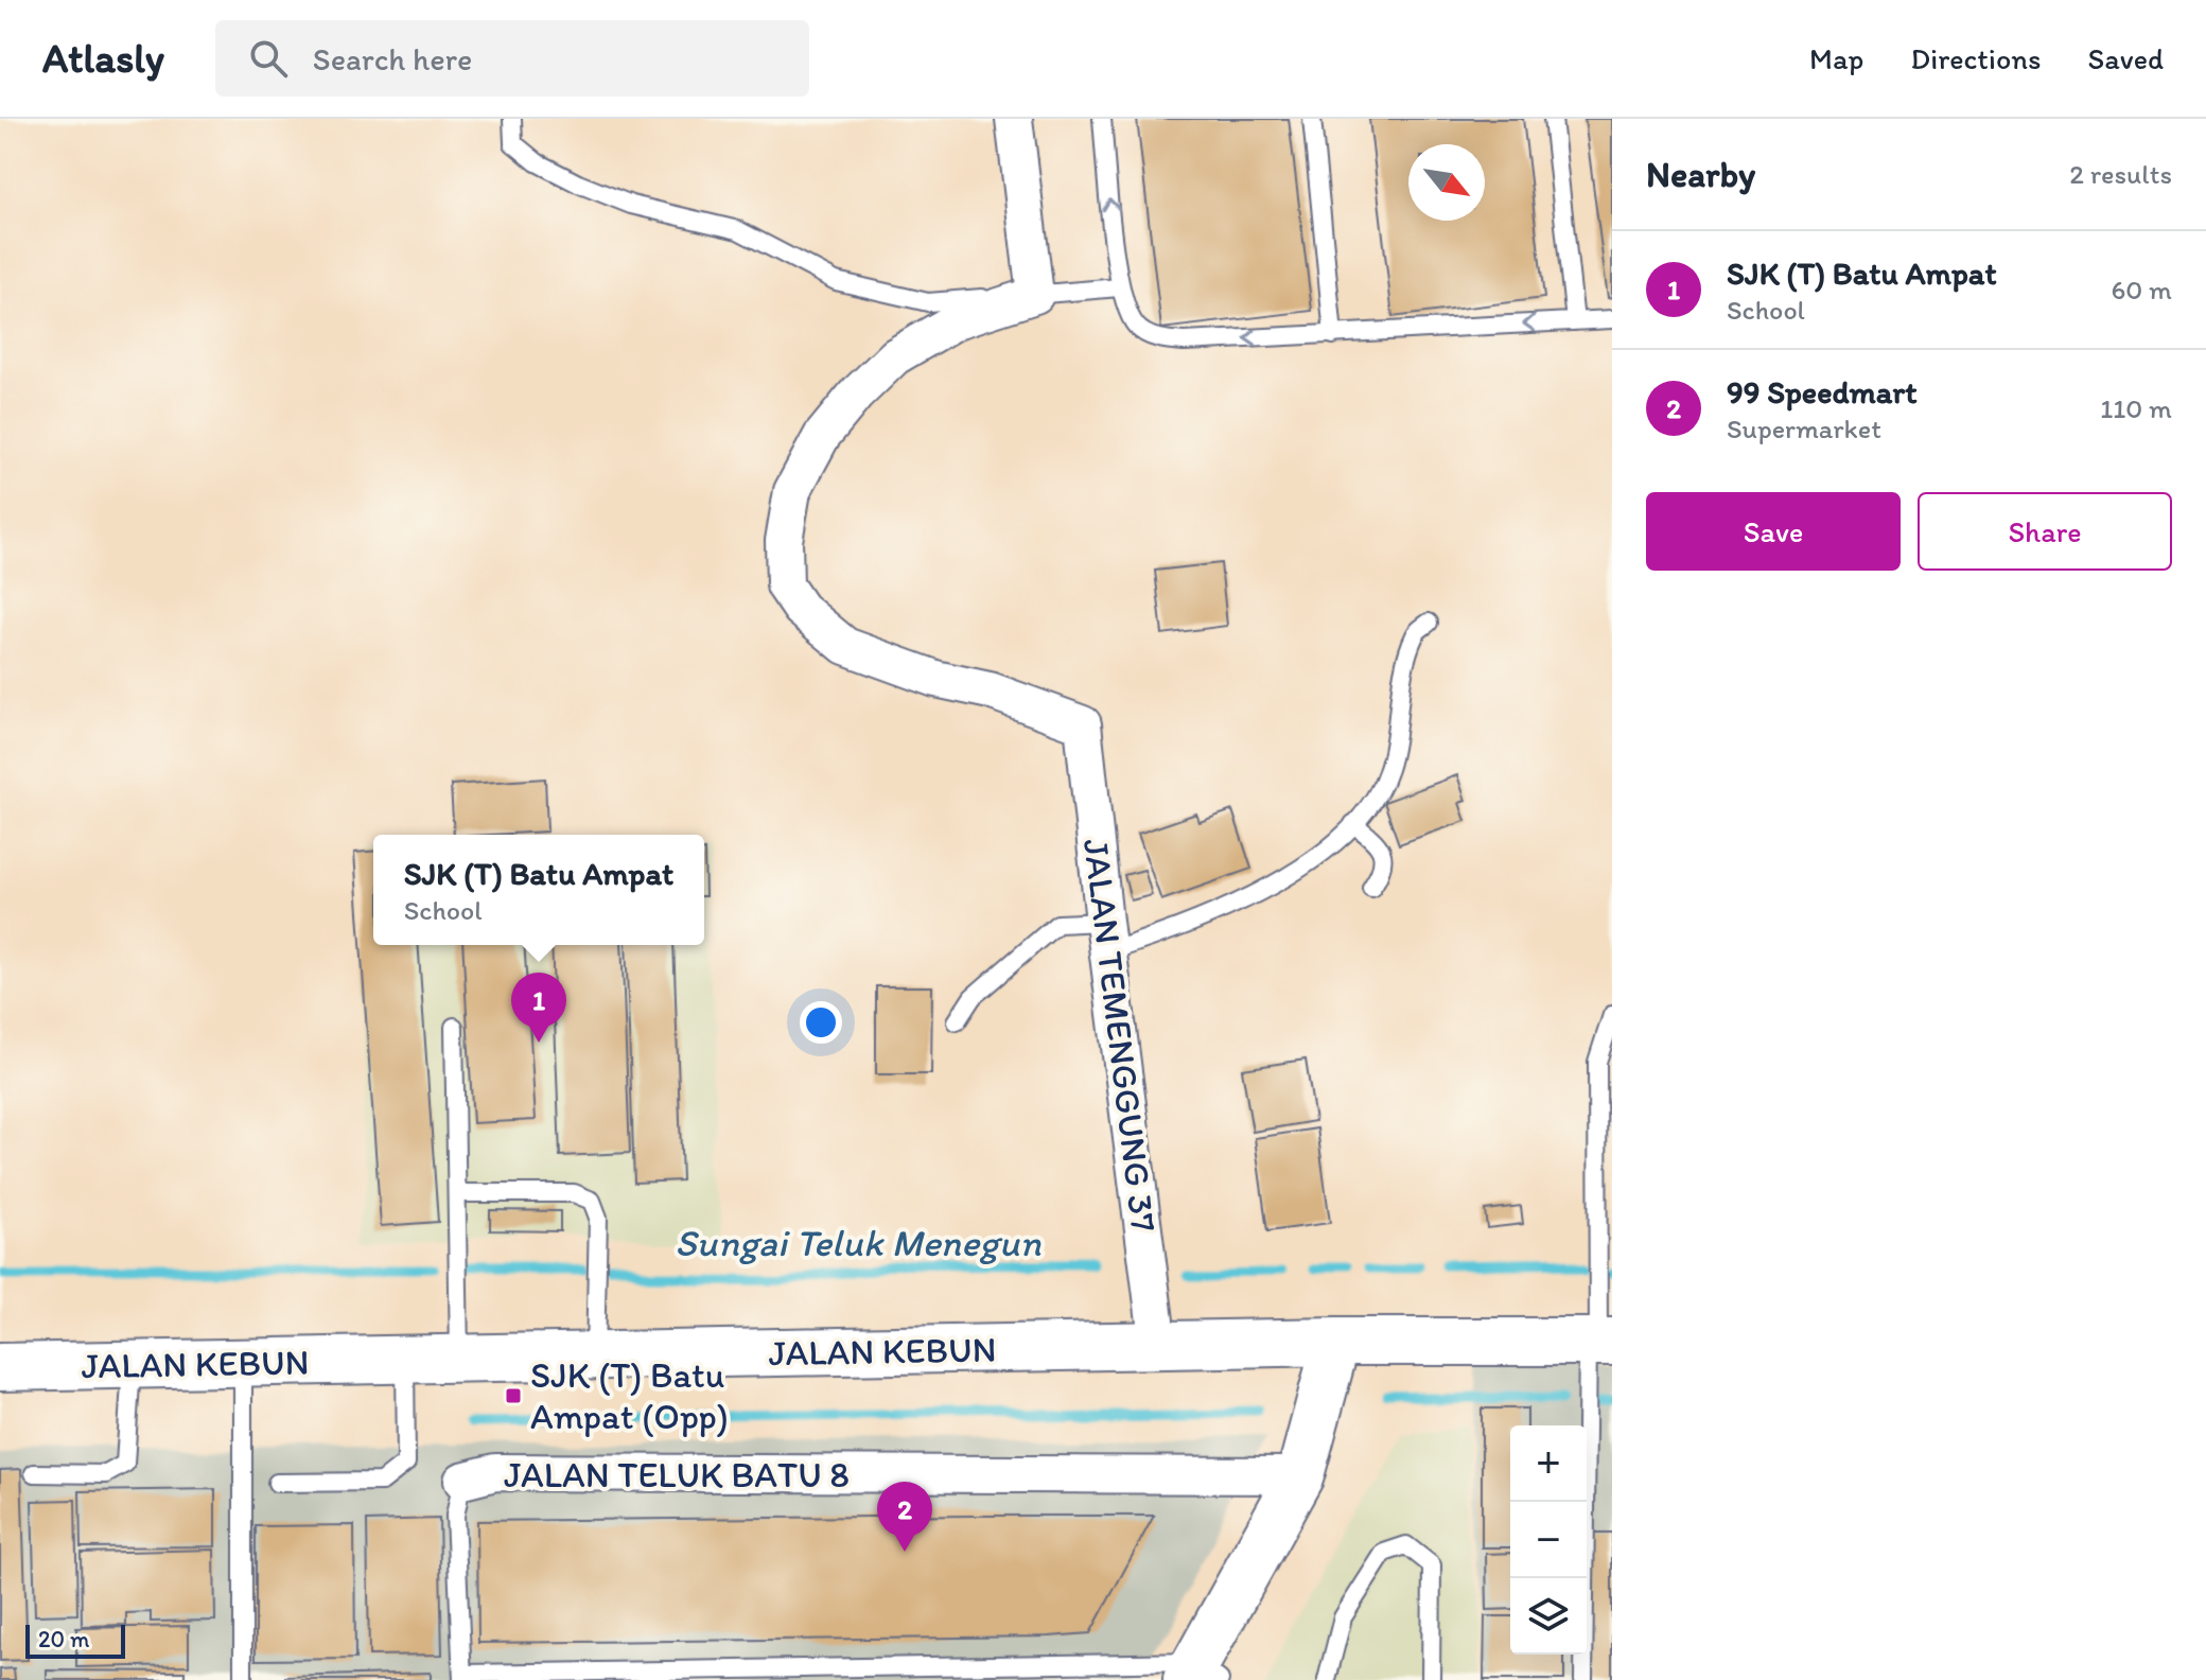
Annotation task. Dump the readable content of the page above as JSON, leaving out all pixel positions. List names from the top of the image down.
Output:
{
  "streets": {
    "main road": ["JALAN KEBUN"],
    "street": ["JALAN TEMENGGUNG 37", "JALAN TELUK BATU 8"]
  },
  "crossings": [
    ["JALAN TEMENGGUNG 37", "JALAN KEBUN"]
  ],
  "water": ["Sungai Teluk Menegun"],
  "places": {
    "transit": ["SJK (T) Batu Ampat (Opp)"]
  },
  "scale_bar": "20 m",
  "north": "bottom right",
  "page": {
    "header": "Atlasly",
    "search": "Search here",
    "nav": ["Map", "Directions", "Saved"],
    "heading": ["Nearby", "2 results"],
    "list": [
      {
        "mark": "1",
        "name": "SJK (T) Batu Ampat",
        "note": "School",
        "value": "60 m"
      },
      {
        "mark": "2",
        "name": "99 Speedmart",
        "note": "Supermarket",
        "value": "110 m"
      }
    ],
    "buttons": ["Save", "Share"],
    "popup": ["SJK (T) Batu Ampat", "School"],
    "pins": ["1", "2"],
    "map_buttons": ["+", "−"],
    "scale": "20 m"
  }
}
